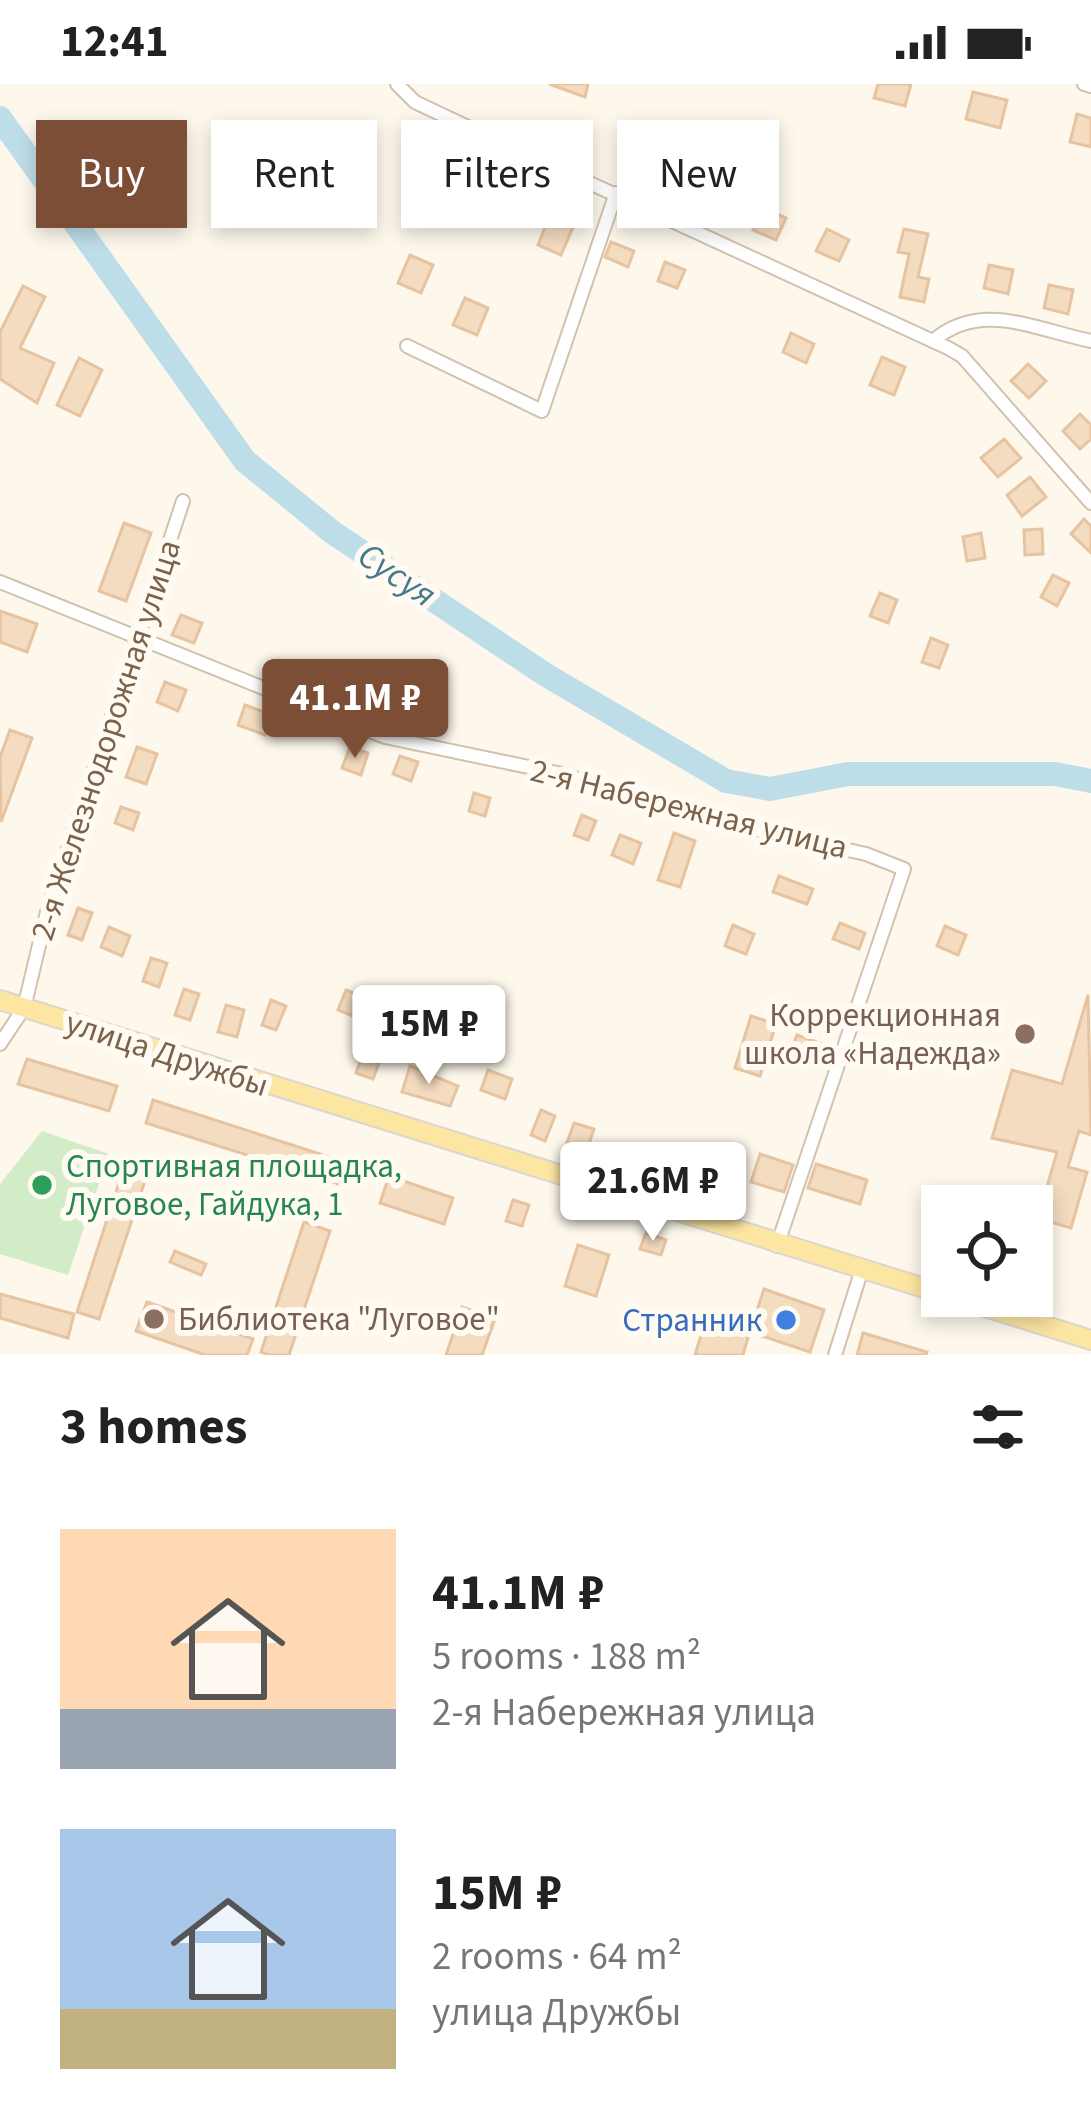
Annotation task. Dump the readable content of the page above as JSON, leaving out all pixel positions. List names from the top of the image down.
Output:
{
  "streets": {
    "main road": ["улица Дружбы"],
    "street": ["2-я Железнодорожная улица", "2-я Набережная улица"]
  },
  "crossings": [
    ["2-я Железнодорожная улица", "2-я Набережная улица"],
    ["2-я Железнодорожная улица", "улица Дружбы"],
    ["2-я Набережная улица", "улица Дружбы"]
  ],
  "water": ["Сусуя"],
  "places": [
    "Коррекционная школа «Надежда»",
    "Спортивная площадка, Луговое, Гайдука, 1",
    "Библиотека \"Луговое\"",
    "Странник"
  ],
  "page": {
    "status": "12:41",
    "chip": [
      "Buy",
      "Rent",
      "Filters",
      "New"
    ],
    "price": ["41.1M ₽", "15M ₽", "21.6M ₽"],
    "heading": "3 homes",
    "list": [
      {
        "name": "41.1M ₽",
        "note": "5 rooms · 188 m² · 2-я Набережная улица"
      },
      {
        "name": "15M ₽",
        "note": "2 rooms · 64 m² · улица Дружбы"
      }
    ]
  }
}
